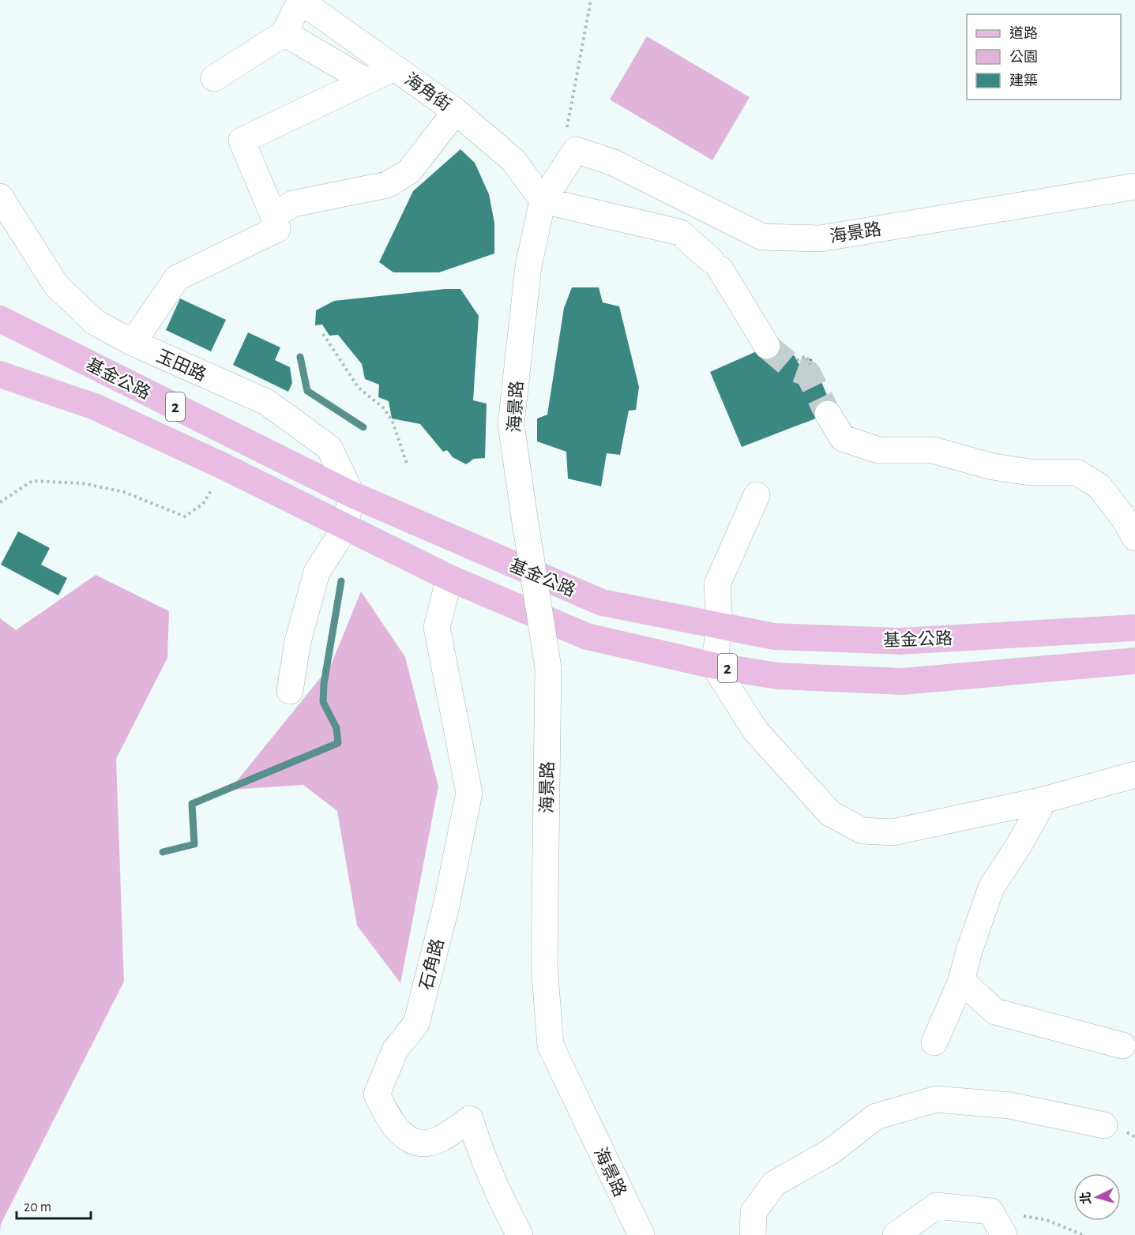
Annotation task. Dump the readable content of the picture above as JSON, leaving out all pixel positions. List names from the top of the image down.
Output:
{
  "streets": {
    "main road": ["基金公路", "2"],
    "street": [
      "海角街",
      "海景路",
      "玉田路",
      "石角路"
    ]
  },
  "crossings": [
    ["海角街", "海景路"],
    ["玉田路", "基金公路"],
    ["基金公路", "石角路"]
  ],
  "legend": ["道路", "公園", "建築"],
  "scale_bar": "20 m",
  "north": "left"
}
